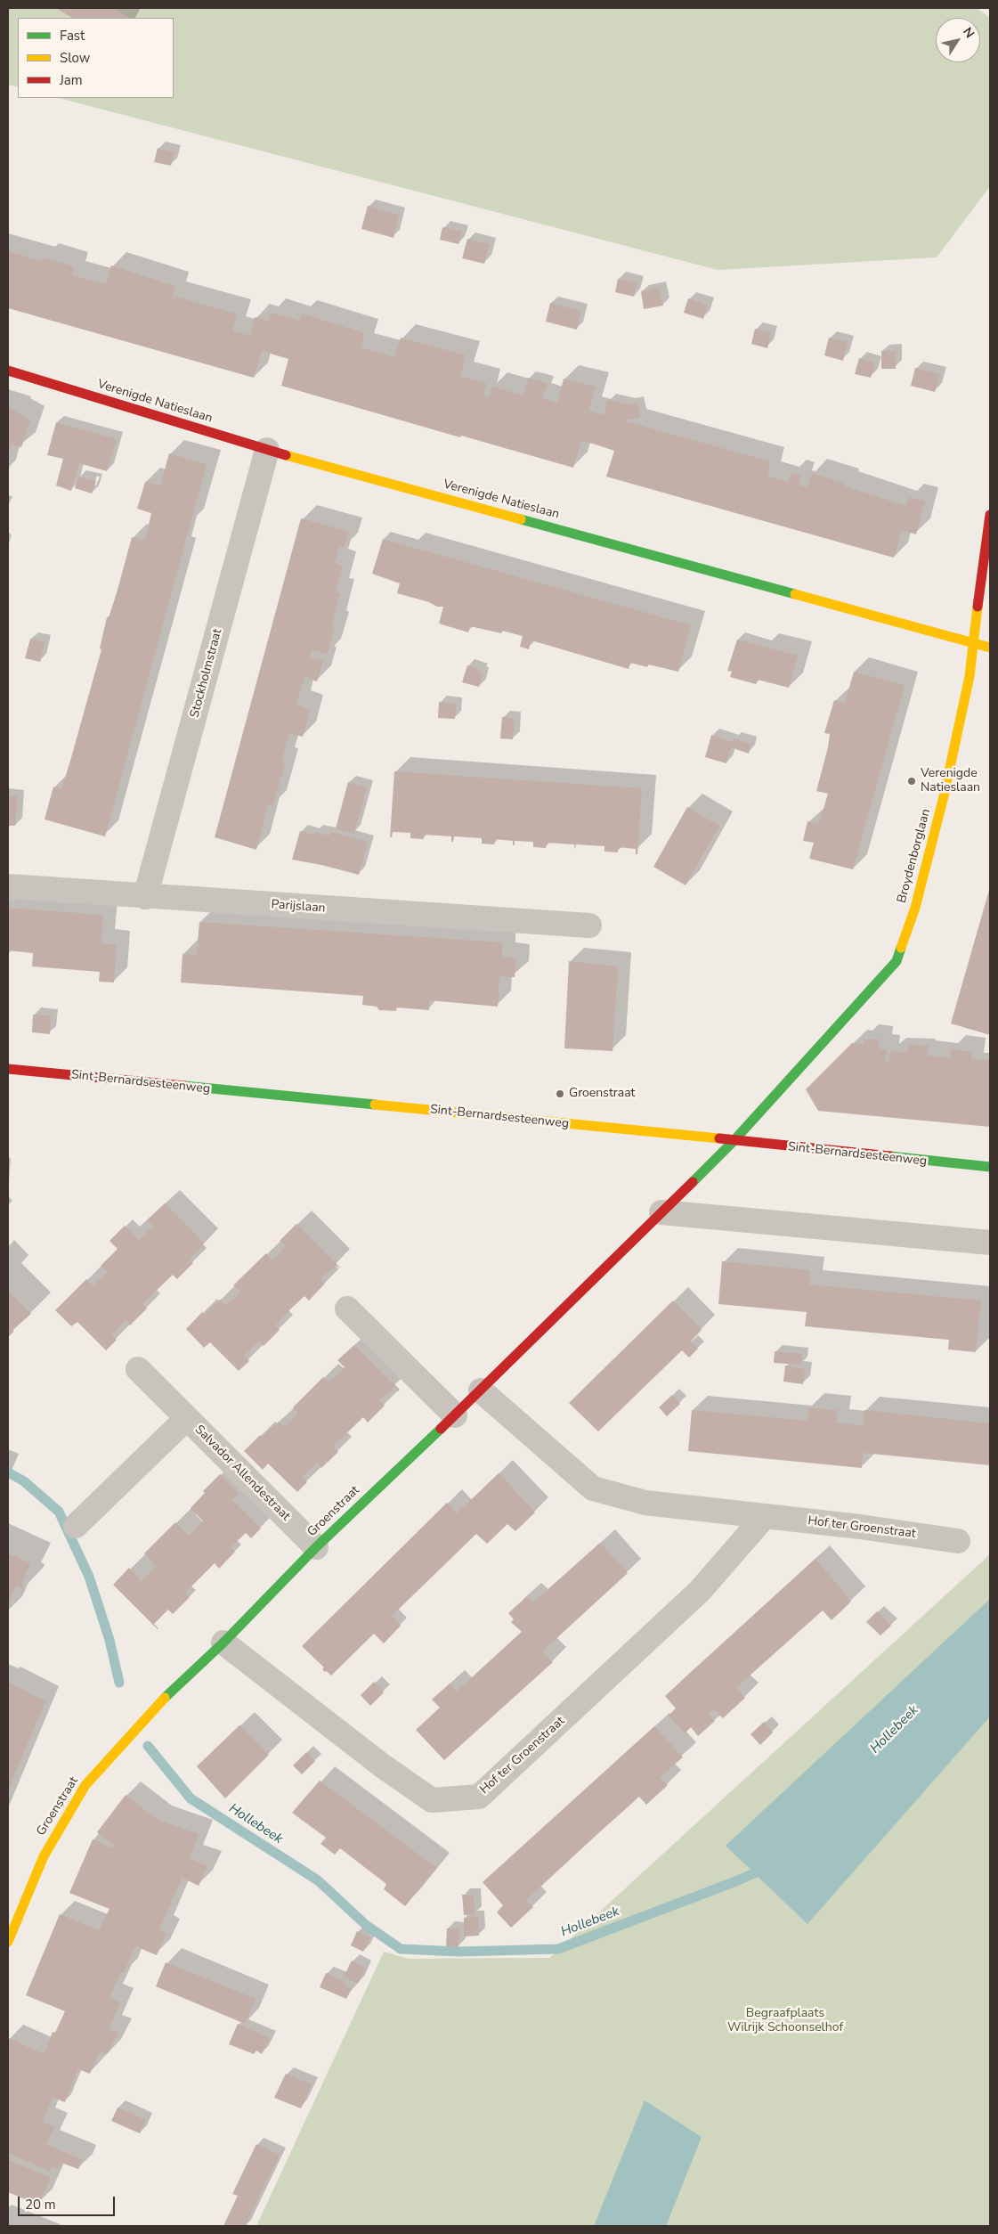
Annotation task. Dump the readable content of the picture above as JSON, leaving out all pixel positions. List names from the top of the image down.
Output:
{
  "streets": {
    "street": [
      "Verenigde Natieslaan",
      "Stockholmstraat",
      "Broydenborglaan",
      "Parijslaan",
      "Sint-Bernardsesteenweg",
      "Salvador Allendestraat",
      "Groenstraat",
      "Hof ter Groenstraat"
    ]
  },
  "crossings": [
    ["Verenigde Natieslaan", "Stockholmstraat"],
    ["Verenigde Natieslaan", "Broydenborglaan"],
    ["Stockholmstraat", "Parijslaan"],
    ["Broydenborglaan", "Sint-Bernardsesteenweg"],
    ["Broydenborglaan", "Groenstraat"],
    ["Sint-Bernardsesteenweg", "Groenstraat"],
    ["Salvador Allendestraat", "Groenstraat"],
    ["Groenstraat", "Hof ter Groenstraat"]
  ],
  "water": ["Hollebeek"],
  "parks": ["Begraafplaats Wilrijk Schoonselhof"],
  "places": ["Verenigde Natieslaan", "Groenstraat"],
  "legend": ["Fast", "Slow", "Jam"],
  "scale_bar": "20 m",
  "north": "top right"
}
